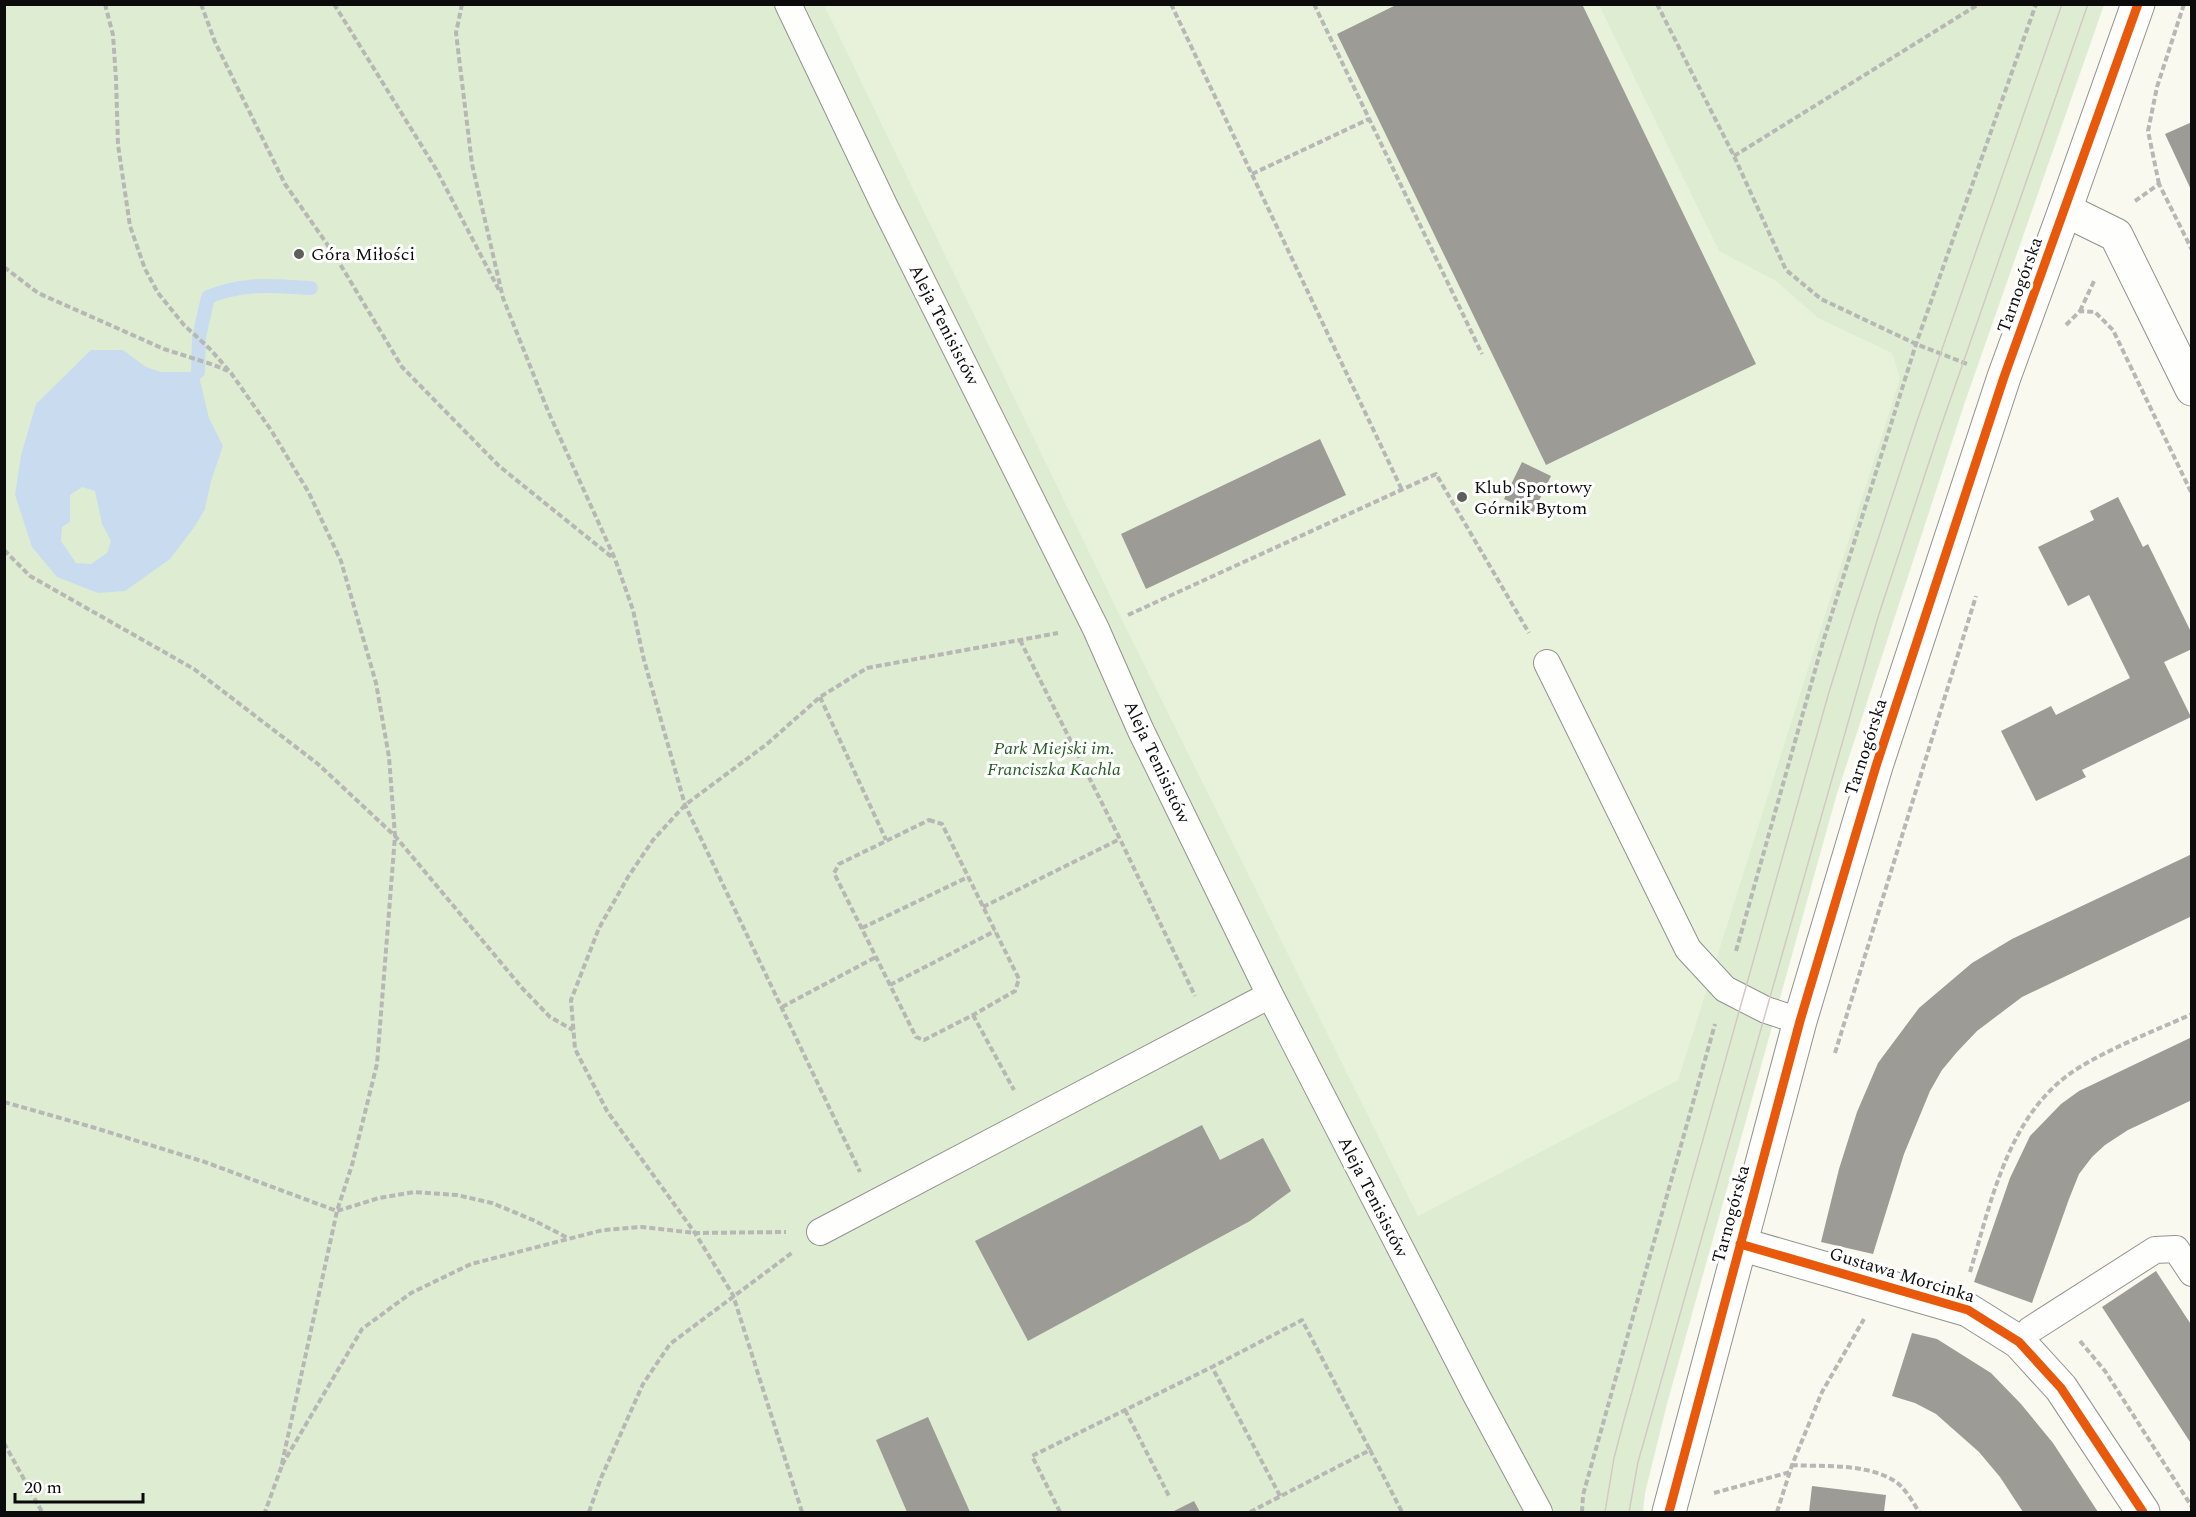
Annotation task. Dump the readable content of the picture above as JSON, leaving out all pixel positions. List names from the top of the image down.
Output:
{
  "streets": {
    "street": ["Tarnogórska", "Gustawa Morcinka"],
    "lane": ["Aleja Tenisistów"]
  },
  "crossings": [
    ["Tarnogórska", "Gustawa Morcinka"]
  ],
  "parks": ["Park Miejski im. Franciszka Kachla"],
  "places": ["Góra Miłości", "Klub Sportowy Górnik Bytom"],
  "scale_bar": "20 m"
}
